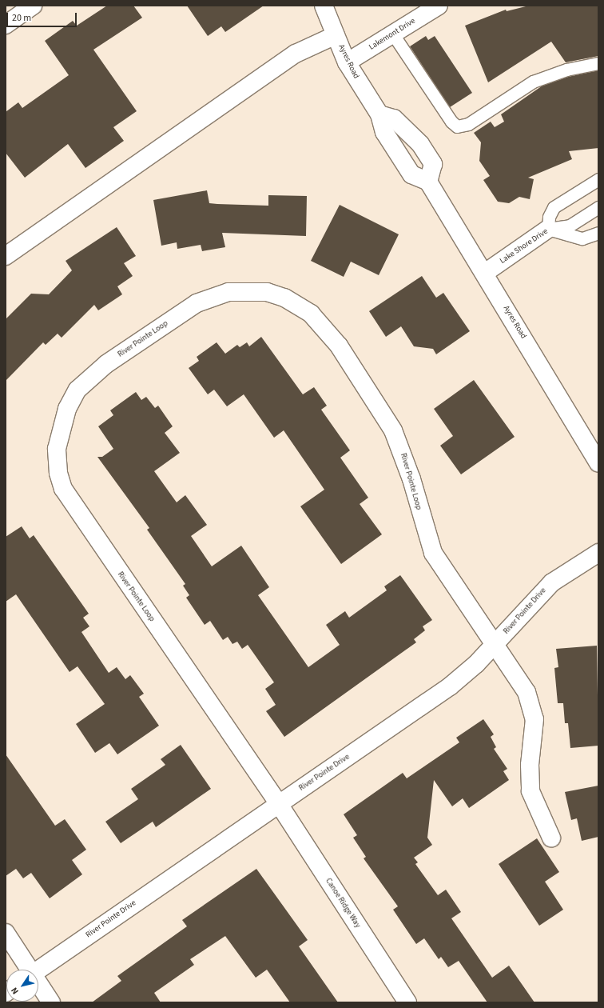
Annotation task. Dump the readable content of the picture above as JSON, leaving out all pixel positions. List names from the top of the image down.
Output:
{
  "streets": {
    "street": [
      "Lakemont Drive",
      "Ayres Road",
      "Lake Shore Drive",
      "River Pointe Loop",
      "River Pointe Drive",
      "Canoe Ridge Way"
    ]
  },
  "crossings": [
    ["Lakemont Drive", "Ayres Road"],
    ["Ayres Road", "Lake Shore Drive"],
    ["River Pointe Loop", "River Pointe Drive"],
    ["River Pointe Loop", "Canoe Ridge Way"],
    ["River Pointe Drive", "Canoe Ridge Way"]
  ],
  "scale_bar": "20 m",
  "north": "bottom left"
}
